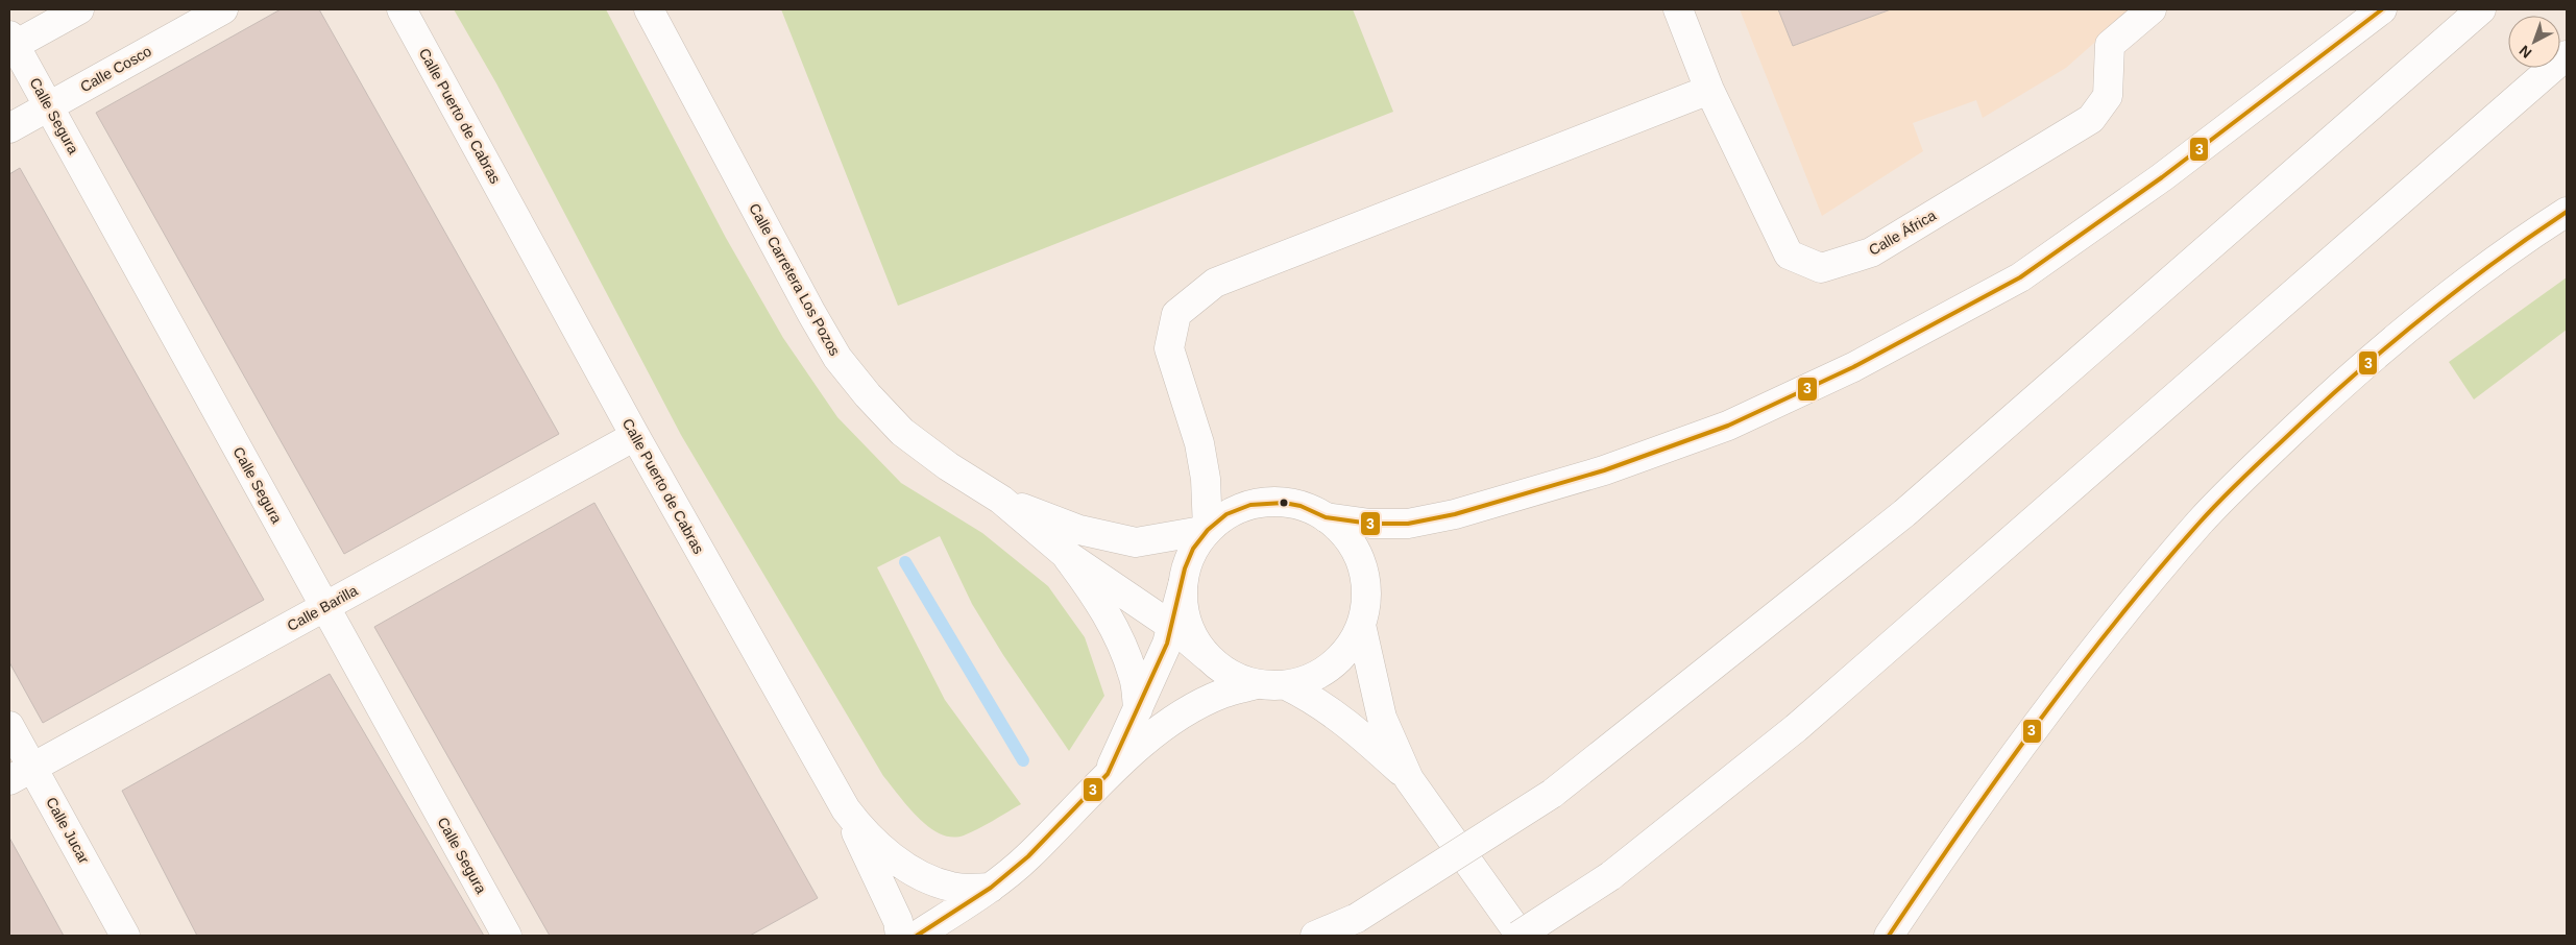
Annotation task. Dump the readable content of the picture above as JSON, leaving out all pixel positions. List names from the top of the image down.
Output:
{
  "streets": {
    "main road": [
      "Calle Cosco",
      "Calle Segura",
      "Calle Puerto de Cabras",
      "Calle África",
      "Calle Carretera Los Pozos",
      "Calle Barilla",
      "Calle Jucar"
    ]
  },
  "crossings": [
    ["Calle Cosco", "Calle Segura"],
    ["Calle Segura", "Calle Barilla"],
    ["Calle Puerto de Cabras", "Calle Barilla"],
    ["Calle Barilla", "Calle Jucar"]
  ],
  "lines": ["transit line 3"],
  "north": "bottom left"
}
